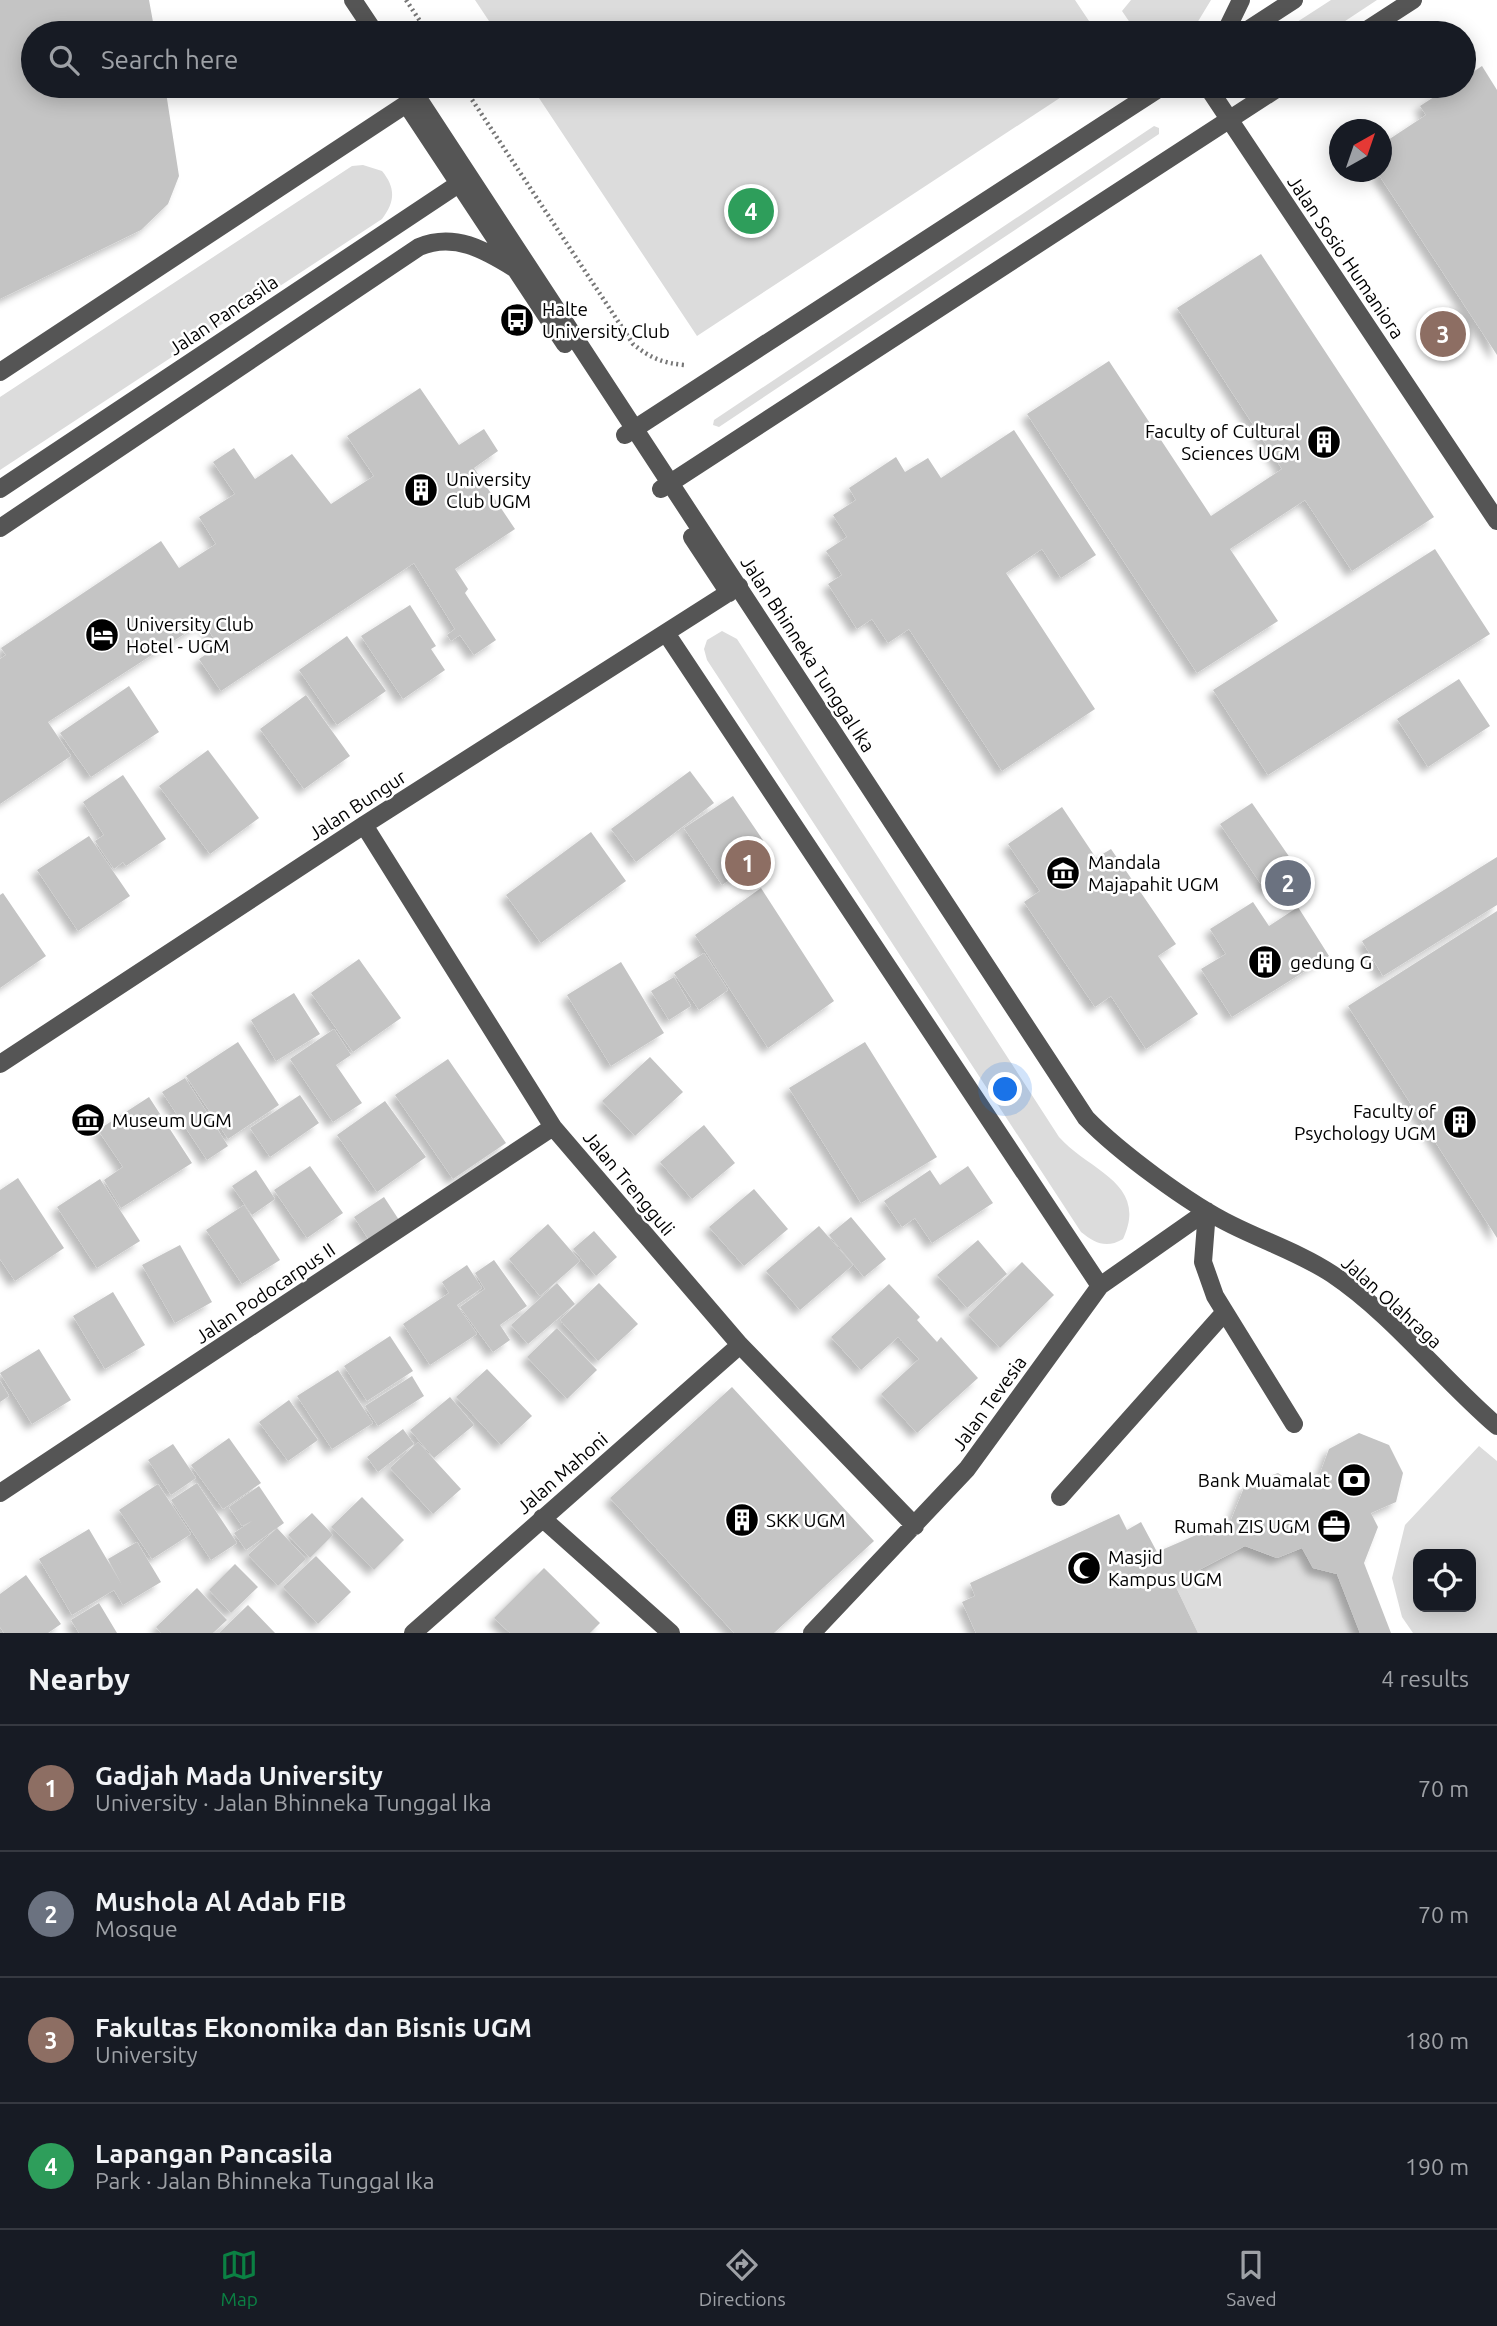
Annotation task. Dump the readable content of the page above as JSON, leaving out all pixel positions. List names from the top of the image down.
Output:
{
  "streets": {
    "street": [
      "Jalan Sosio Humaniora",
      "Jalan Pancasila",
      "Jalan Bhinneka Tunggal Ika",
      "Jalan Bungur",
      "Jalan Trengguli",
      "Jalan Podocarpus II",
      "Jalan Olahraga",
      "Jalan Tevesia",
      "Jalan Mahoni"
    ]
  },
  "crossings": [
    ["Jalan Pancasila", "Jalan Bhinneka Tunggal Ika"],
    ["Jalan Bhinneka Tunggal Ika", "Jalan Bungur"],
    ["Jalan Bhinneka Tunggal Ika", "Jalan Olahraga"],
    ["Jalan Bhinneka Tunggal Ika", "Jalan Tevesia"],
    ["Jalan Bungur", "Jalan Trengguli"],
    ["Jalan Trengguli", "Jalan Podocarpus II"],
    ["Jalan Trengguli", "Jalan Tevesia"],
    ["Jalan Trengguli", "Jalan Mahoni"],
    ["Jalan Olahraga", "Jalan Tevesia"]
  ],
  "places": {
    "bus stop": ["Halte University Club"],
    "building": [
      "Faculty of Cultural Sciences UGM",
      "University Club UGM",
      "gedung G",
      "Faculty of Psychology UGM",
      "SKK UGM"
    ],
    "hotel": ["University Club Hotel - UGM"],
    "museum": ["Mandala Majapahit UGM", "Museum UGM"],
    "bank": ["Bank Muamalat"],
    "office": ["Rumah ZIS UGM"],
    "mosque": ["Masjid Kampus UGM"]
  },
  "north": "top right",
  "page": {
    "search": "Search here",
    "pins": [
      "4",
      "3",
      "1",
      "2"
    ],
    "heading": ["Nearby", "4 results"],
    "list": [
      {
        "mark": "1",
        "name": "Gadjah Mada University",
        "note": "University · Jalan Bhinneka Tunggal Ika",
        "value": "70 m"
      },
      {
        "mark": "2",
        "name": "Mushola Al Adab FIB",
        "note": "Mosque",
        "value": "70 m"
      },
      {
        "mark": "3",
        "name": "Fakultas Ekonomika dan Bisnis UGM",
        "note": "University",
        "value": "180 m"
      },
      {
        "mark": "4",
        "name": "Lapangan Pancasila",
        "note": "Park · Jalan Bhinneka Tunggal Ika",
        "value": "190 m"
      }
    ],
    "nav": ["Map", "Directions", "Saved"]
  }
}
